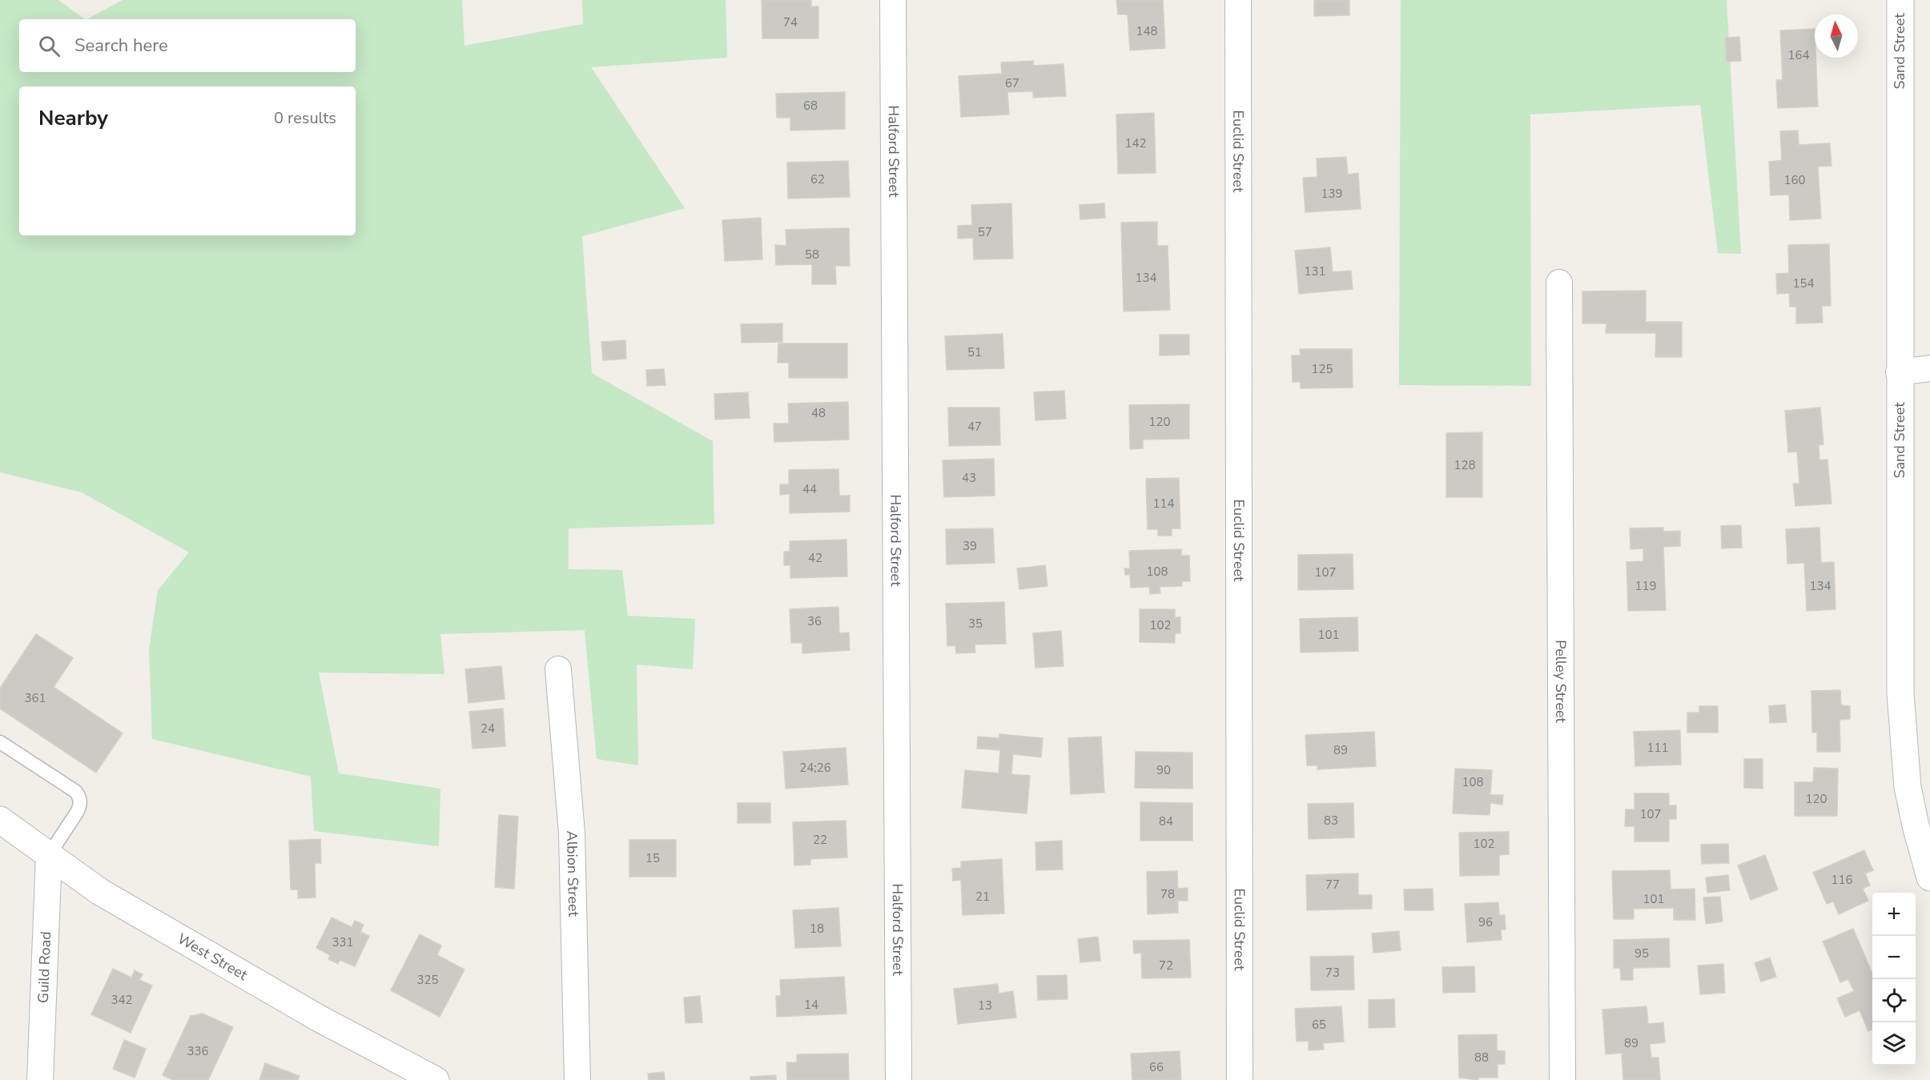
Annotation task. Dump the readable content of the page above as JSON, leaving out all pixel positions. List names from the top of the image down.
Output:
{
  "streets": {
    "street": [
      "Sand Street",
      "Halford Street",
      "Euclid Street",
      "Pelley Street",
      "Albion Street",
      "West Street",
      "Guild Road"
    ]
  },
  "crossings": [
    ["West Street", "Guild Road"]
  ],
  "house_numbers": [
    "74",
    "148",
    "164",
    "67",
    "68",
    "142",
    "62",
    "160",
    "139",
    "57",
    "58",
    "131",
    "134",
    "154",
    "51",
    "125",
    "48",
    "120",
    "47",
    "128",
    "43",
    "44",
    "114",
    "39",
    "42",
    "108",
    "107",
    "119",
    "134",
    "36",
    "35",
    "102",
    "101",
    "361",
    "24",
    "111",
    "89",
    "24;26",
    "90",
    "108",
    "120",
    "107",
    "83",
    "84",
    "22",
    "102",
    "15",
    "116",
    "77",
    "78",
    "21",
    "101",
    "96",
    "18",
    "331",
    "95",
    "72",
    "73",
    "325",
    "342",
    "14",
    "13",
    "65",
    "89",
    "336",
    "88",
    "66"
  ],
  "north": "top",
  "page": {
    "search": "Search here",
    "heading": ["Nearby", "0 results"],
    "map_buttons": ["+", "−"]
  }
}
